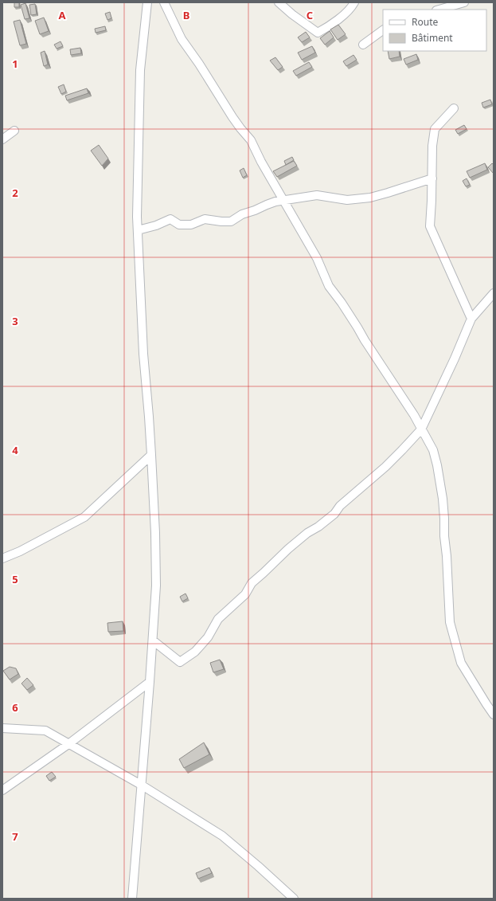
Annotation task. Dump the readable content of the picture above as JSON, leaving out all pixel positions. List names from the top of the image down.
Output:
{
  "legend": ["Route", "Bâtiment"],
  "grid": {
    "columns": ["A", "B", "C"],
    "rows": [
      "1",
      "2",
      "3",
      "4",
      "5",
      "6",
      "7"
    ]
  }
}
